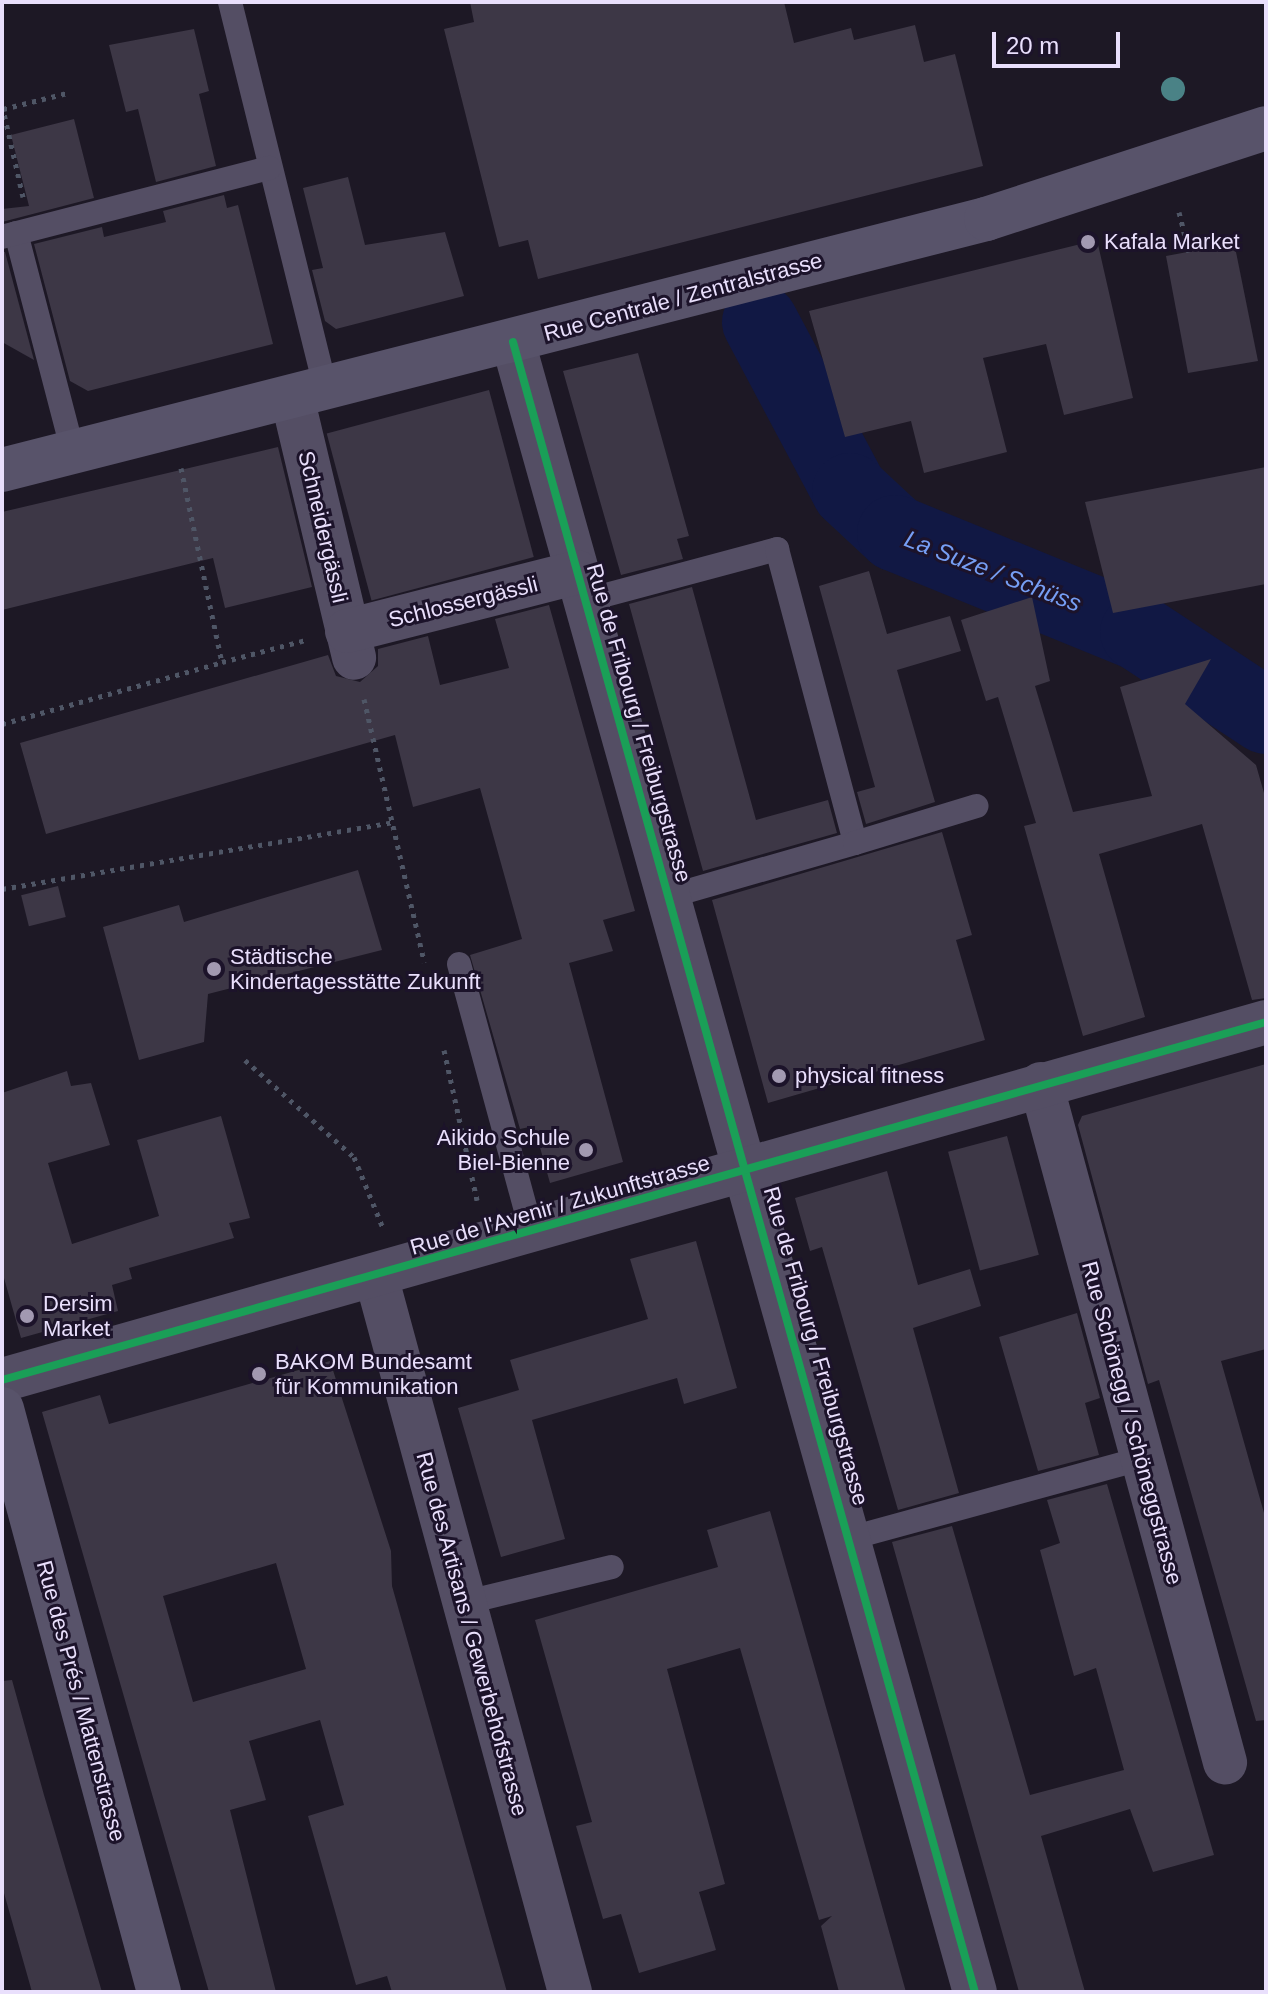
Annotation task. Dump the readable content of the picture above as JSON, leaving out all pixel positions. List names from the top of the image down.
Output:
{
  "streets": {
    "main road": ["Rue Centrale / Zentralstrasse", "Rue des Prés / Mattenstrasse"],
    "street": [
      "Schneidergässli",
      "Schlossergässli",
      "Rue de Fribourg / Freiburgstrasse",
      "Rue de l'Avenir / Zukunftstrasse",
      "Rue Schönegg / Schöneggstrasse",
      "Rue des Artisans / Gewerbehofstrasse"
    ]
  },
  "crossings": [
    ["Rue Centrale / Zentralstrasse", "Schneidergässli"],
    ["Rue Centrale / Zentralstrasse", "Rue de Fribourg / Freiburgstrasse"],
    ["Schneidergässli", "Schlossergässli"],
    ["Schlossergässli", "Rue de Fribourg / Freiburgstrasse"],
    ["Rue de Fribourg / Freiburgstrasse", "Rue de l'Avenir / Zukunftstrasse"],
    ["Rue de l'Avenir / Zukunftstrasse", "Rue Schönegg / Schöneggstrasse"],
    ["Rue de l'Avenir / Zukunftstrasse", "Rue des Artisans / Gewerbehofstrasse"]
  ],
  "water": ["La Suze / Schüss"],
  "places": [
    "Kafala Market",
    "Städtische Kindertagesstätte Zukunft",
    "physical fitness",
    "Aikido Schule Biel-Bienne",
    "Dersim Market",
    "BAKOM Bundesamt für Kommunikation"
  ],
  "scale_bar": "20 m"
}
